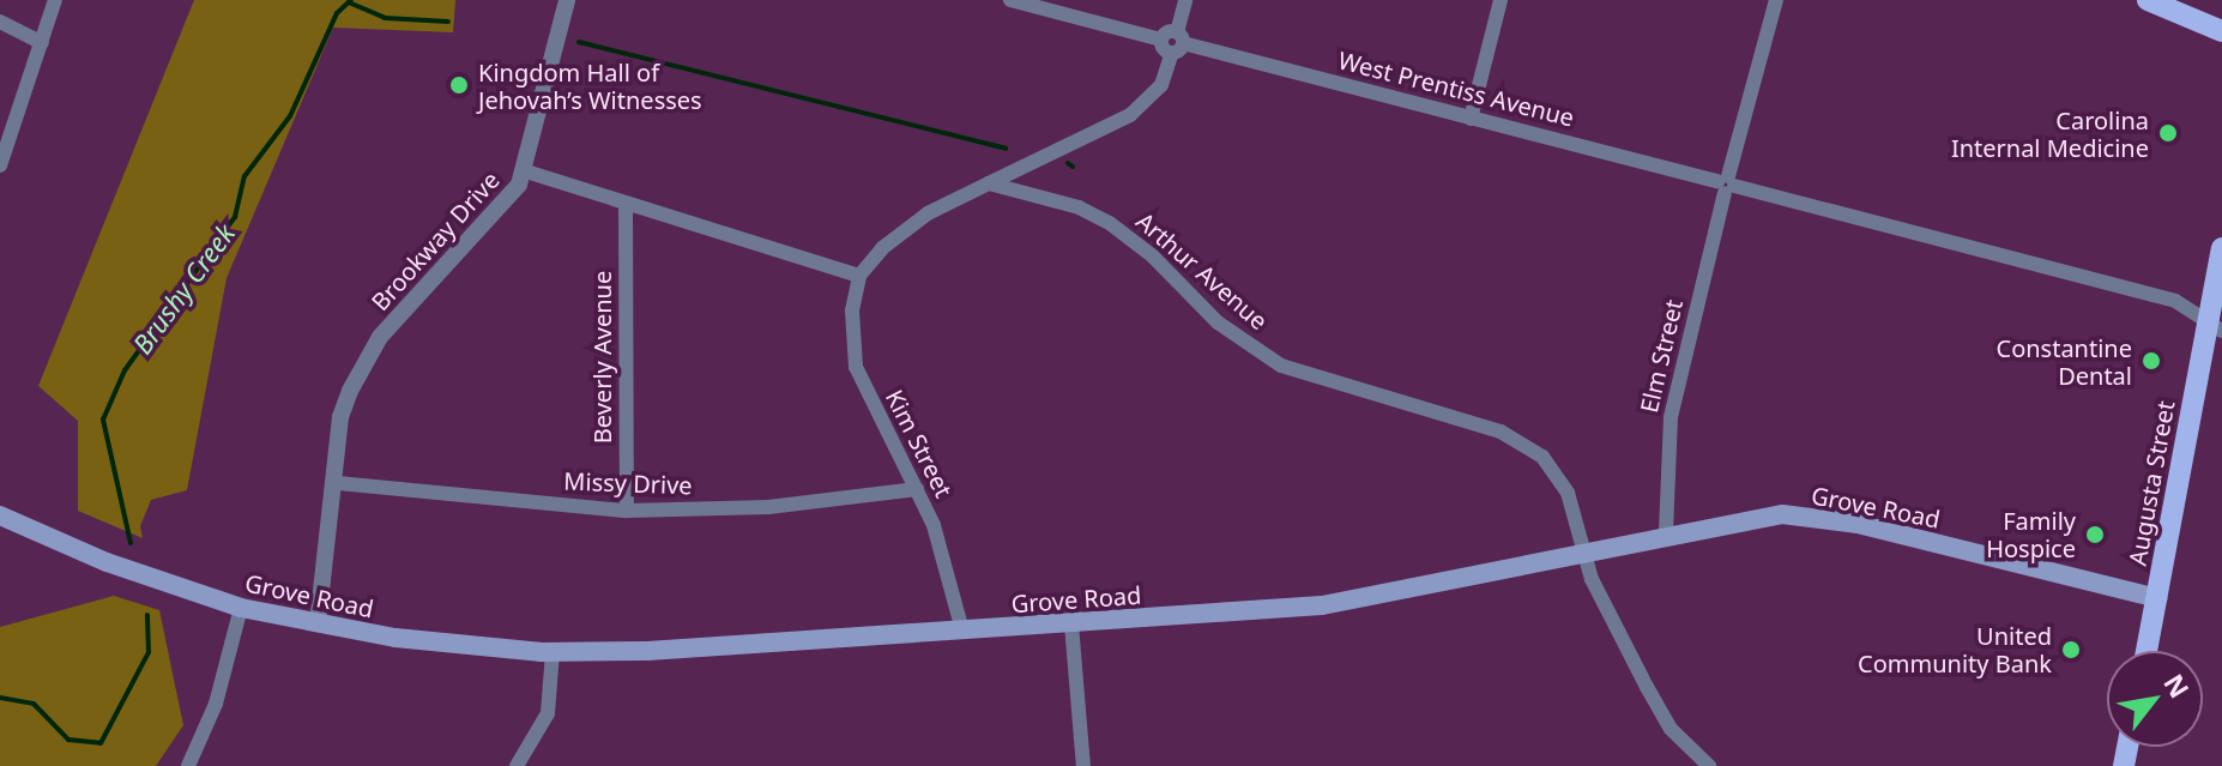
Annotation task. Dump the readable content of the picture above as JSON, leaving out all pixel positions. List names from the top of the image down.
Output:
{
  "streets": {
    "main road": ["Augusta Street", "Grove Road"],
    "street": [
      "West Prentiss Avenue",
      "Brookway Drive",
      "Arthur Avenue",
      "Elm Street",
      "Beverly Avenue",
      "Kim Street",
      "Missy Drive"
    ]
  },
  "crossings": [
    ["West Prentiss Avenue", "Elm Street"],
    ["West Prentiss Avenue", "Augusta Street"],
    ["Brookway Drive", "Beverly Avenue"],
    ["Brookway Drive", "Kim Street"],
    ["Brookway Drive", "Missy Drive"],
    ["Brookway Drive", "Grove Road"],
    ["Arthur Avenue", "Grove Road"],
    ["Elm Street", "Grove Road"],
    ["Beverly Avenue", "Missy Drive"],
    ["Kim Street", "Missy Drive"],
    ["Kim Street", "Grove Road"],
    ["Augusta Street", "Grove Road"]
  ],
  "water": ["Brushy Creek"],
  "places": [
    "Kingdom Hall of Jehovah’s Witnesses",
    "Carolina Internal Medicine",
    "Constantine Dental",
    "Family Hospice",
    "United Community Bank"
  ],
  "north": "top right"
}
